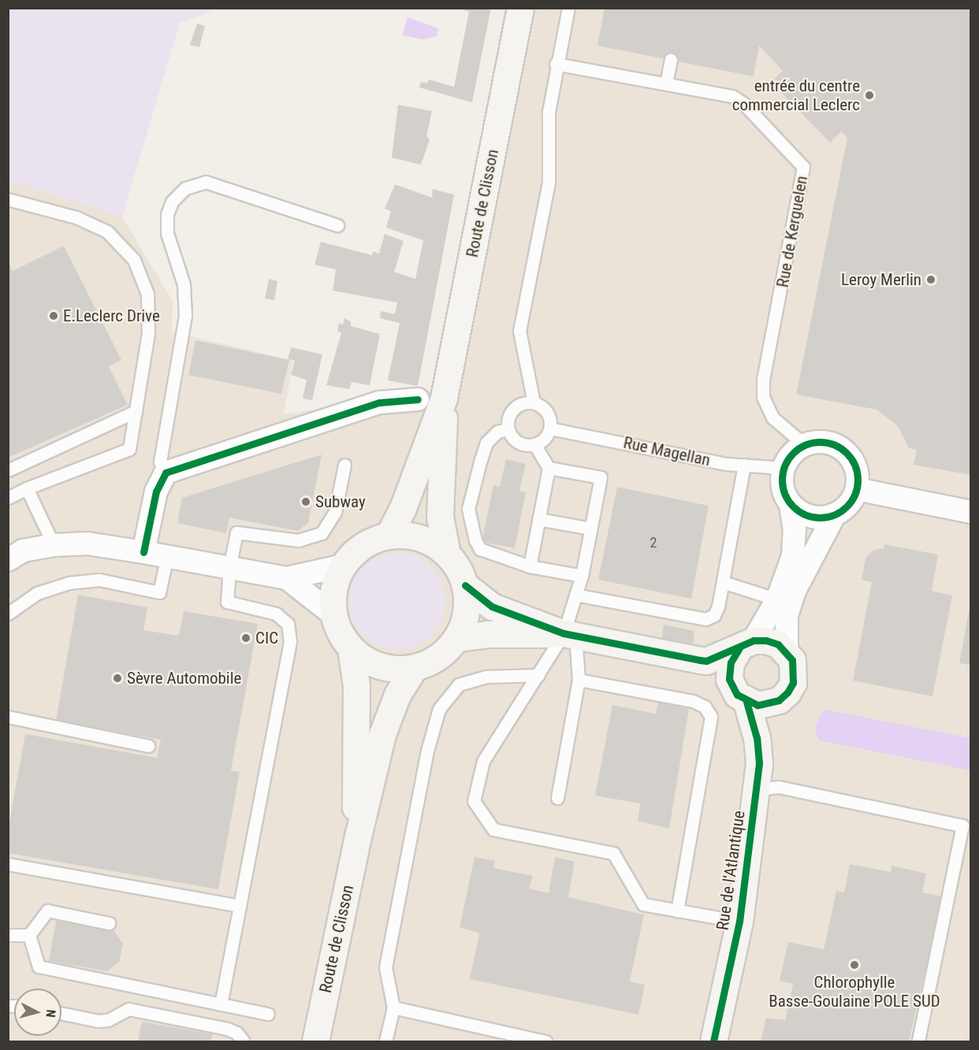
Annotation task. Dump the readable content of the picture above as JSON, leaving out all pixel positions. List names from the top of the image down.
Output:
{
  "streets": {
    "main road": ["Route de Clisson", "Rue de l'Atlantique"],
    "lane": ["Rue de Kerguelen", "Rue Magellan"]
  },
  "crossings": [
    ["Rue de Kerguelen", "Rue Magellan"]
  ],
  "places": [
    "entrée du centre commercial Leclerc",
    "Leroy Merlin",
    "E.Leclerc Drive",
    "Subway",
    "CIC",
    "Sèvre Automobile",
    "Chlorophylle Basse-Goulaine POLE SUD"
  ],
  "house_numbers": ["2"],
  "north": "right"
}
